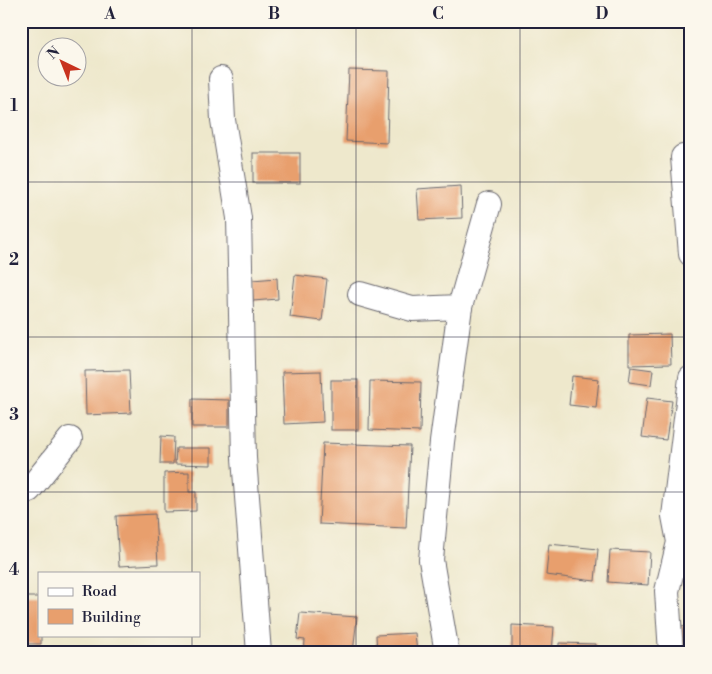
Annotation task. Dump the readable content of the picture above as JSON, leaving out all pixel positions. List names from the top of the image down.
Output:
{
  "legend": ["Road", "Building"],
  "north": "top left",
  "grid": {
    "columns": [
      "A",
      "B",
      "C",
      "D"
    ],
    "rows": [
      "1",
      "2",
      "3",
      "4"
    ]
  }
}
